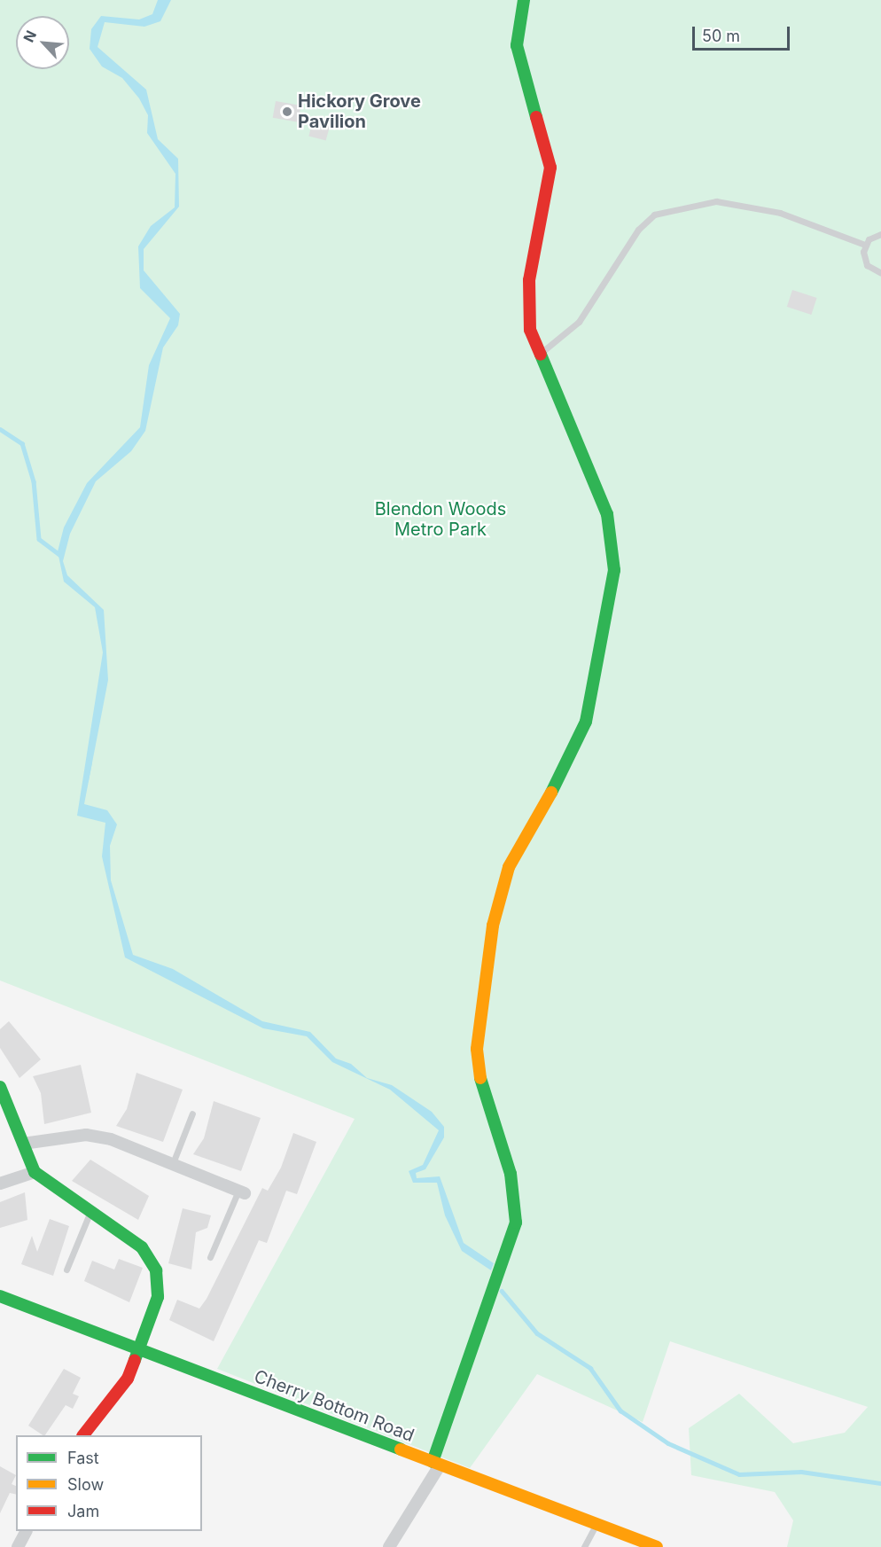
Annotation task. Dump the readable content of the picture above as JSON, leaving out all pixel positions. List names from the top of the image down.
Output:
{
  "streets": {
    "street": ["Cherry Bottom Road"]
  },
  "parks": ["Blendon Woods Metro Park"],
  "places": ["Hickory Grove Pavilion"],
  "legend": ["Fast", "Slow", "Jam"],
  "scale_bar": "50 m",
  "north": "top left"
}
